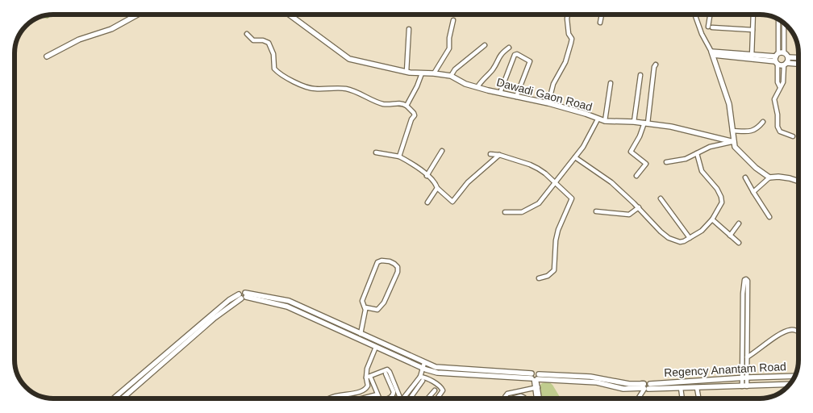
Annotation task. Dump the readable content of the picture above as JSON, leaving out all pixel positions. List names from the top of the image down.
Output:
{
  "streets": {
    "street": ["Dawadi Gaon Road", "Regency Anantam Road"]
  }
}
